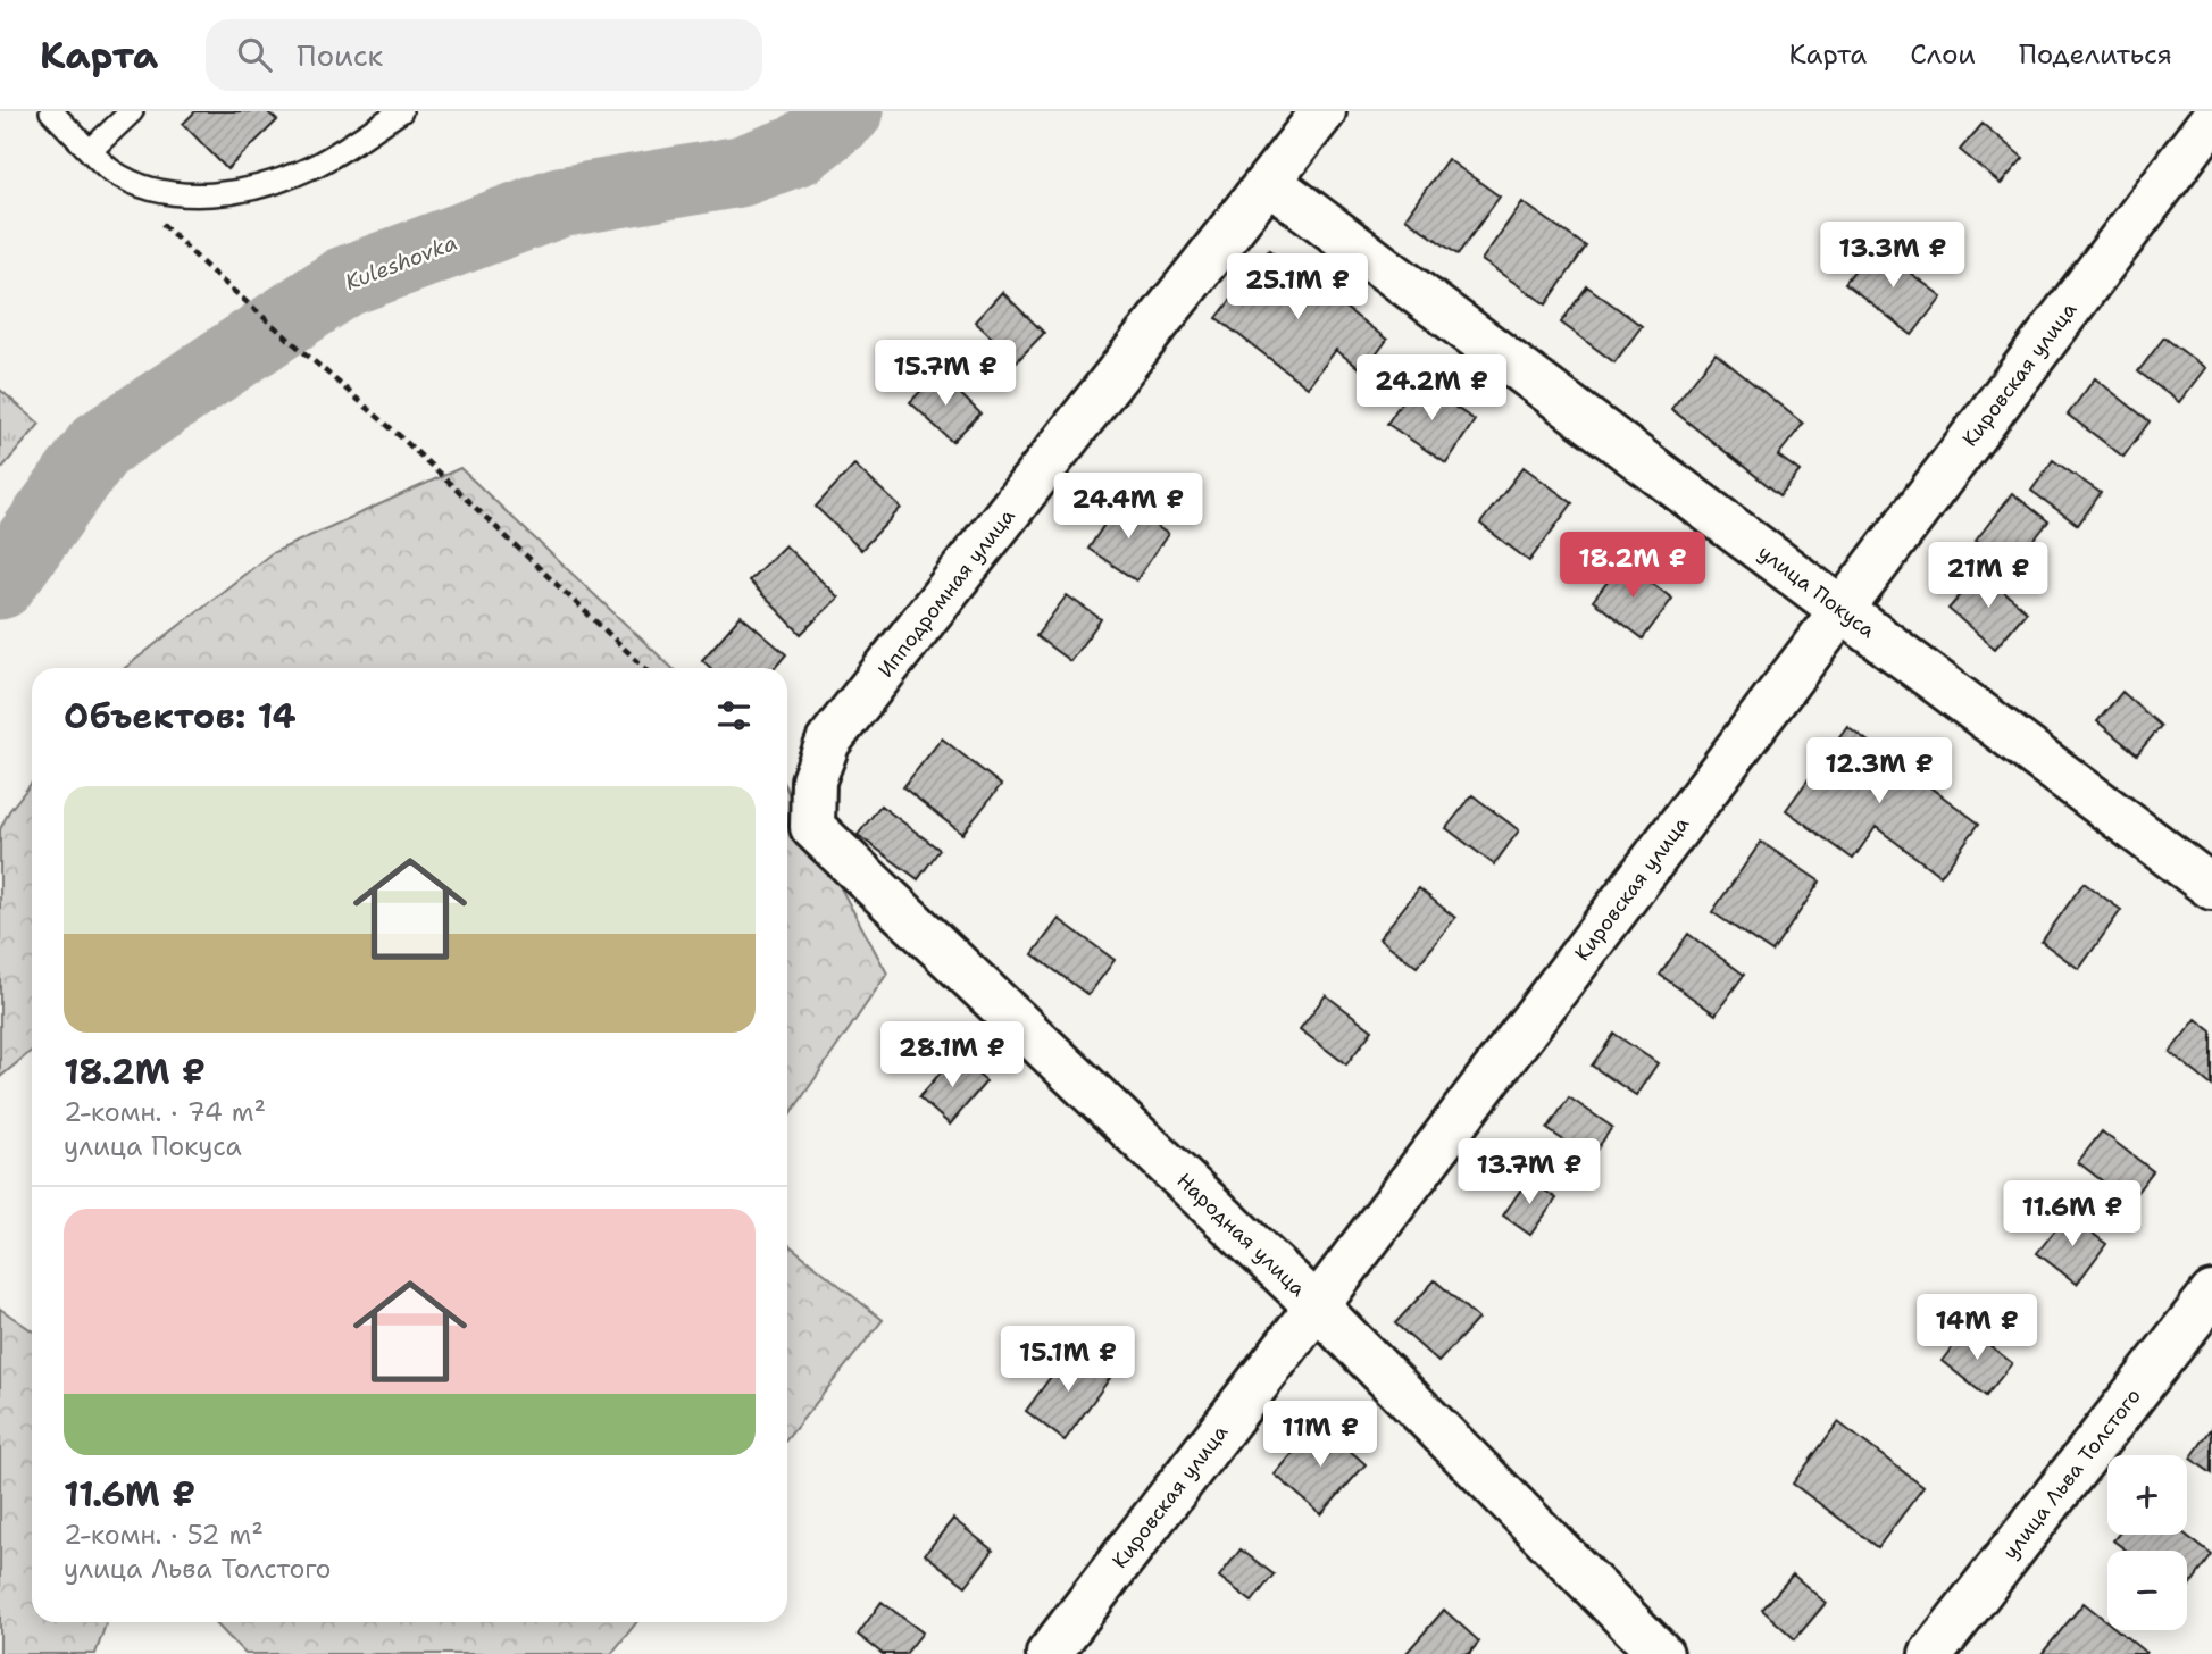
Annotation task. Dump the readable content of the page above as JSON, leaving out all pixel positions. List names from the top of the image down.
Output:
{
  "streets": {
    "street": [
      "Кировская улица",
      "улица Покуса",
      "Ипподромная улица",
      "Народная улица",
      "улица Льва Толстого"
    ]
  },
  "crossings": [
    ["Кировская улица", "улица Покуса"],
    ["Кировская улица", "Народная улица"],
    ["улица Покуса", "Ипподромная улица"],
    ["Ипподромная улица", "Народная улица"]
  ],
  "water": ["Kuleshovka"],
  "page": {
    "header": "Карта",
    "search": "Поиск",
    "nav": ["Карта", "Слои", "Поделиться"],
    "price": [
      "13.3M ₽",
      "25.1M ₽",
      "15.7M ₽",
      "24.2M ₽",
      "24.4M ₽",
      "18.2M ₽",
      "21M ₽",
      "12.3M ₽",
      "28.1M ₽",
      "13.7M ₽",
      "11.6M ₽",
      "14M ₽",
      "15.1M ₽",
      "11M ₽"
    ],
    "heading": "Объектов: 14",
    "list": [
      {
        "name": "18.2M ₽",
        "note": "2-комн. · 74 m² · улица Покуса"
      },
      {
        "name": "11.6M ₽",
        "note": "2-комн. · 52 m² · улица Льва Толстого"
      }
    ],
    "map_buttons": ["+", "−"]
  }
}
